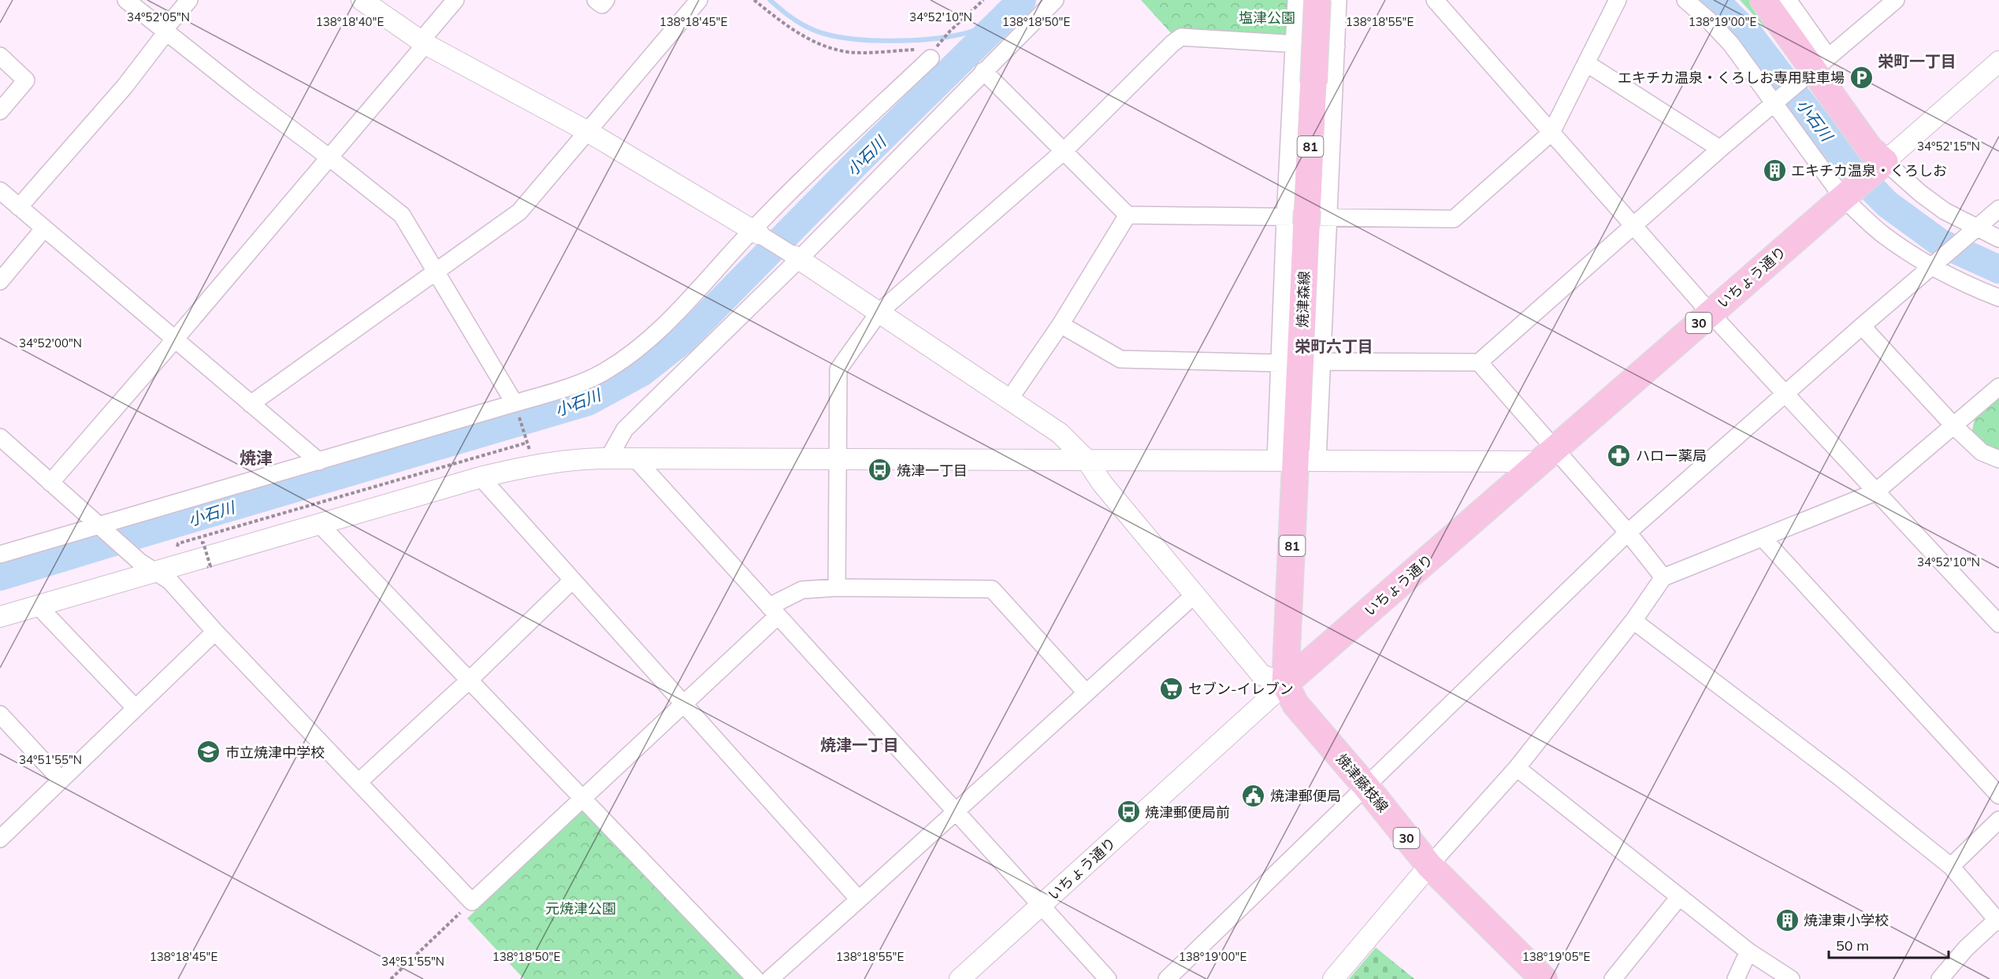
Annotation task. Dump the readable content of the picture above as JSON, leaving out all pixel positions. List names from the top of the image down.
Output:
{
  "streets": {
    "main road": [
      "81",
      "いちょう通り",
      "焼津森線",
      "30",
      "焼津藤枝線"
    ]
  },
  "crossings": [
    ["いちょう通り", "焼津森線"],
    ["いちょう通り", "30"],
    ["いちょう通り", "焼津藤枝線"],
    ["焼津森線", "焼津藤枝線"]
  ],
  "districts": [
    "栄町一丁目",
    "栄町六丁目",
    "焼津",
    "焼津一丁目"
  ],
  "water": ["小石川"],
  "parks": ["塩津公園", "元焼津公園"],
  "places": {
    "parking": ["エキチカ温泉・くろしお専用駐車場"],
    "building": ["エキチカ温泉・くろしお", "焼津東小学校"],
    "pharmacy": ["ハロー薬局"],
    "bus stop": ["焼津一丁目", "焼津郵便局前"],
    "supermarket": ["セブン-イレブン"],
    "school or university": ["市立焼津中学校"],
    "public building": ["焼津郵便局"]
  },
  "scale_bar": "50 m",
  "coordinates": [
    "34°52'05\"N",
    "34°52'10\"N",
    "138°18'40\"E",
    "138°18'45\"E",
    "138°18'50\"E",
    "138°18'55\"E",
    "138°19'00\"E",
    "34°52'15\"N",
    "34°52'00\"N",
    "34°51'55\"N",
    "138°19'05\"E"
  ]
}
